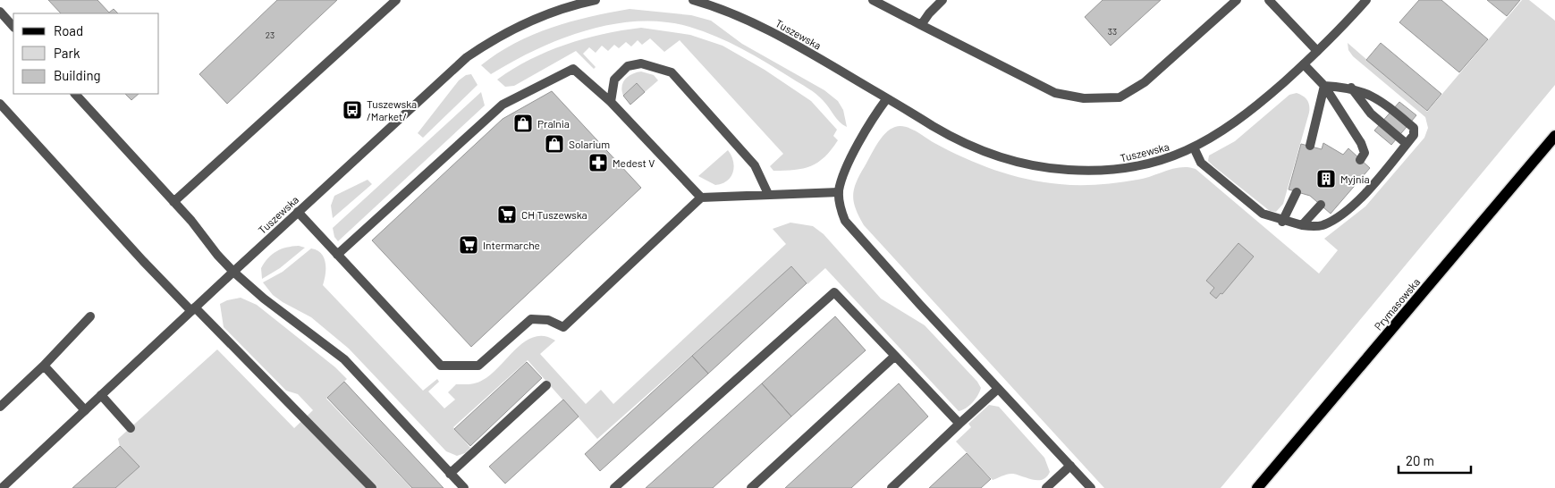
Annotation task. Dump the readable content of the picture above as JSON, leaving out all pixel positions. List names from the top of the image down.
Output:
{
  "streets": {
    "main road": ["Prymasowska"],
    "street": ["Tuszewska"]
  },
  "places": {
    "bus stop": ["Tuszewska /Market/"],
    "shop": ["Pralnia", "Solarium"],
    "pharmacy": ["Medest V"],
    "building": ["Myjnia"],
    "supermarket": ["CH Tuszewska", "Intermarche"]
  },
  "house_numbers": ["33", "23"],
  "legend": ["Road", "Park", "Building"],
  "scale_bar": "20 m"
}
